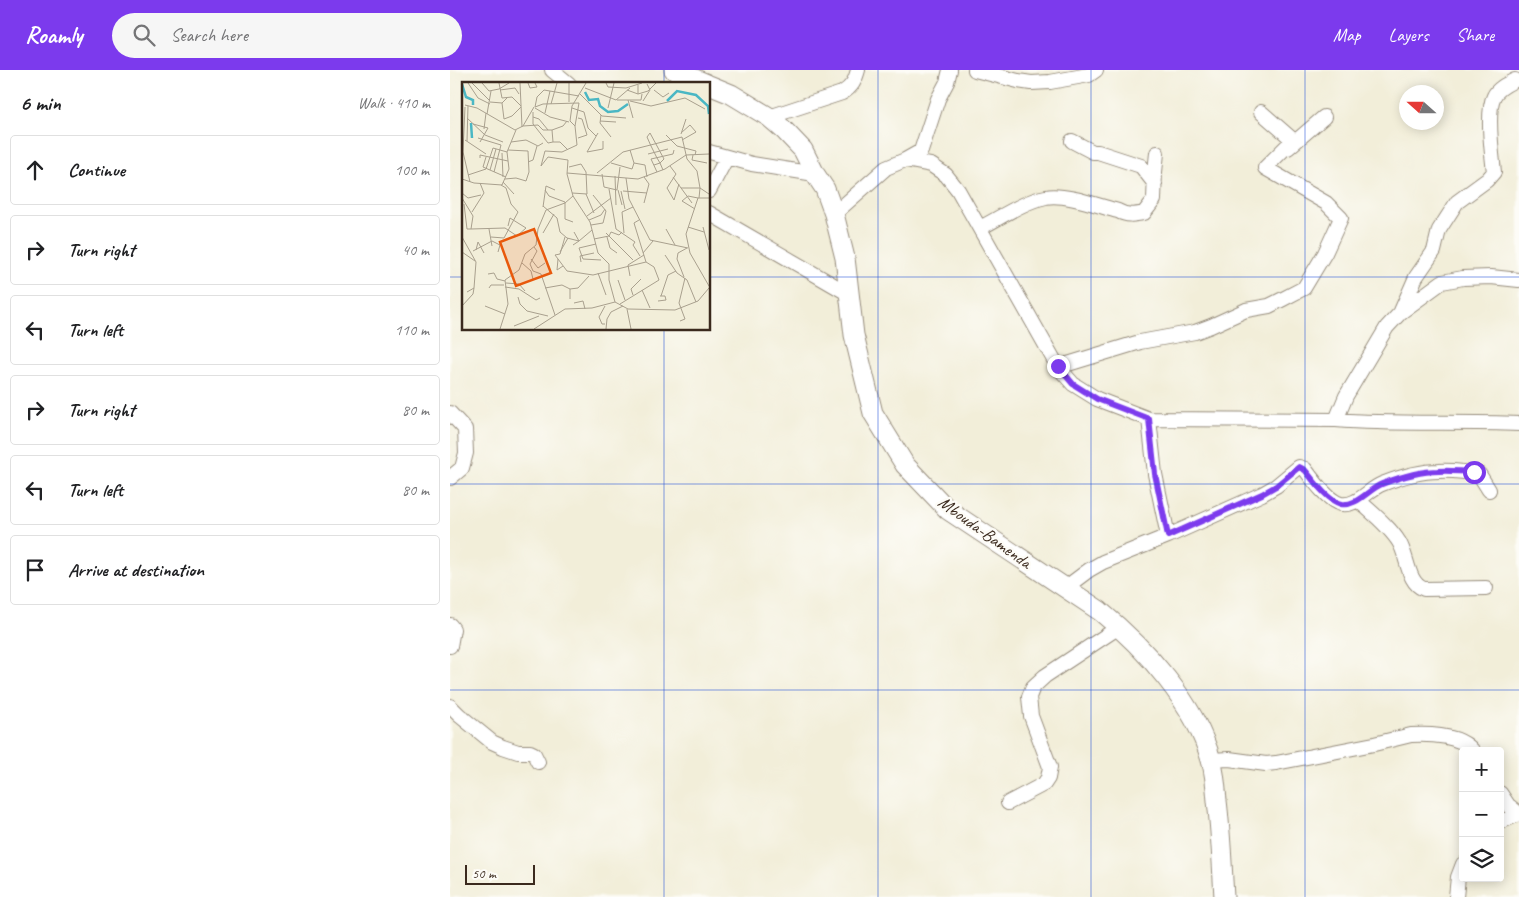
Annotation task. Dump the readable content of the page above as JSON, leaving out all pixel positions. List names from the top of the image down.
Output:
{
  "streets": {
    "highway": ["Mbouda-Bamenda"]
  },
  "scale_bar": "50 m",
  "north": "left",
  "page": {
    "header": "Roamly",
    "search": "Search here",
    "nav": ["Map", "Layers", "Share"],
    "heading": ["6 min", "Walk · 410 m"],
    "list": [
      ["Continue", "100 m"],
      ["Turn right", "40 m"],
      ["Turn left", "110 m"],
      ["Turn right", "80 m"],
      ["Turn left", "80 m"],
      "Arrive at destination"
    ],
    "map_buttons": ["+", "−"],
    "scale": "50 m"
  }
}
